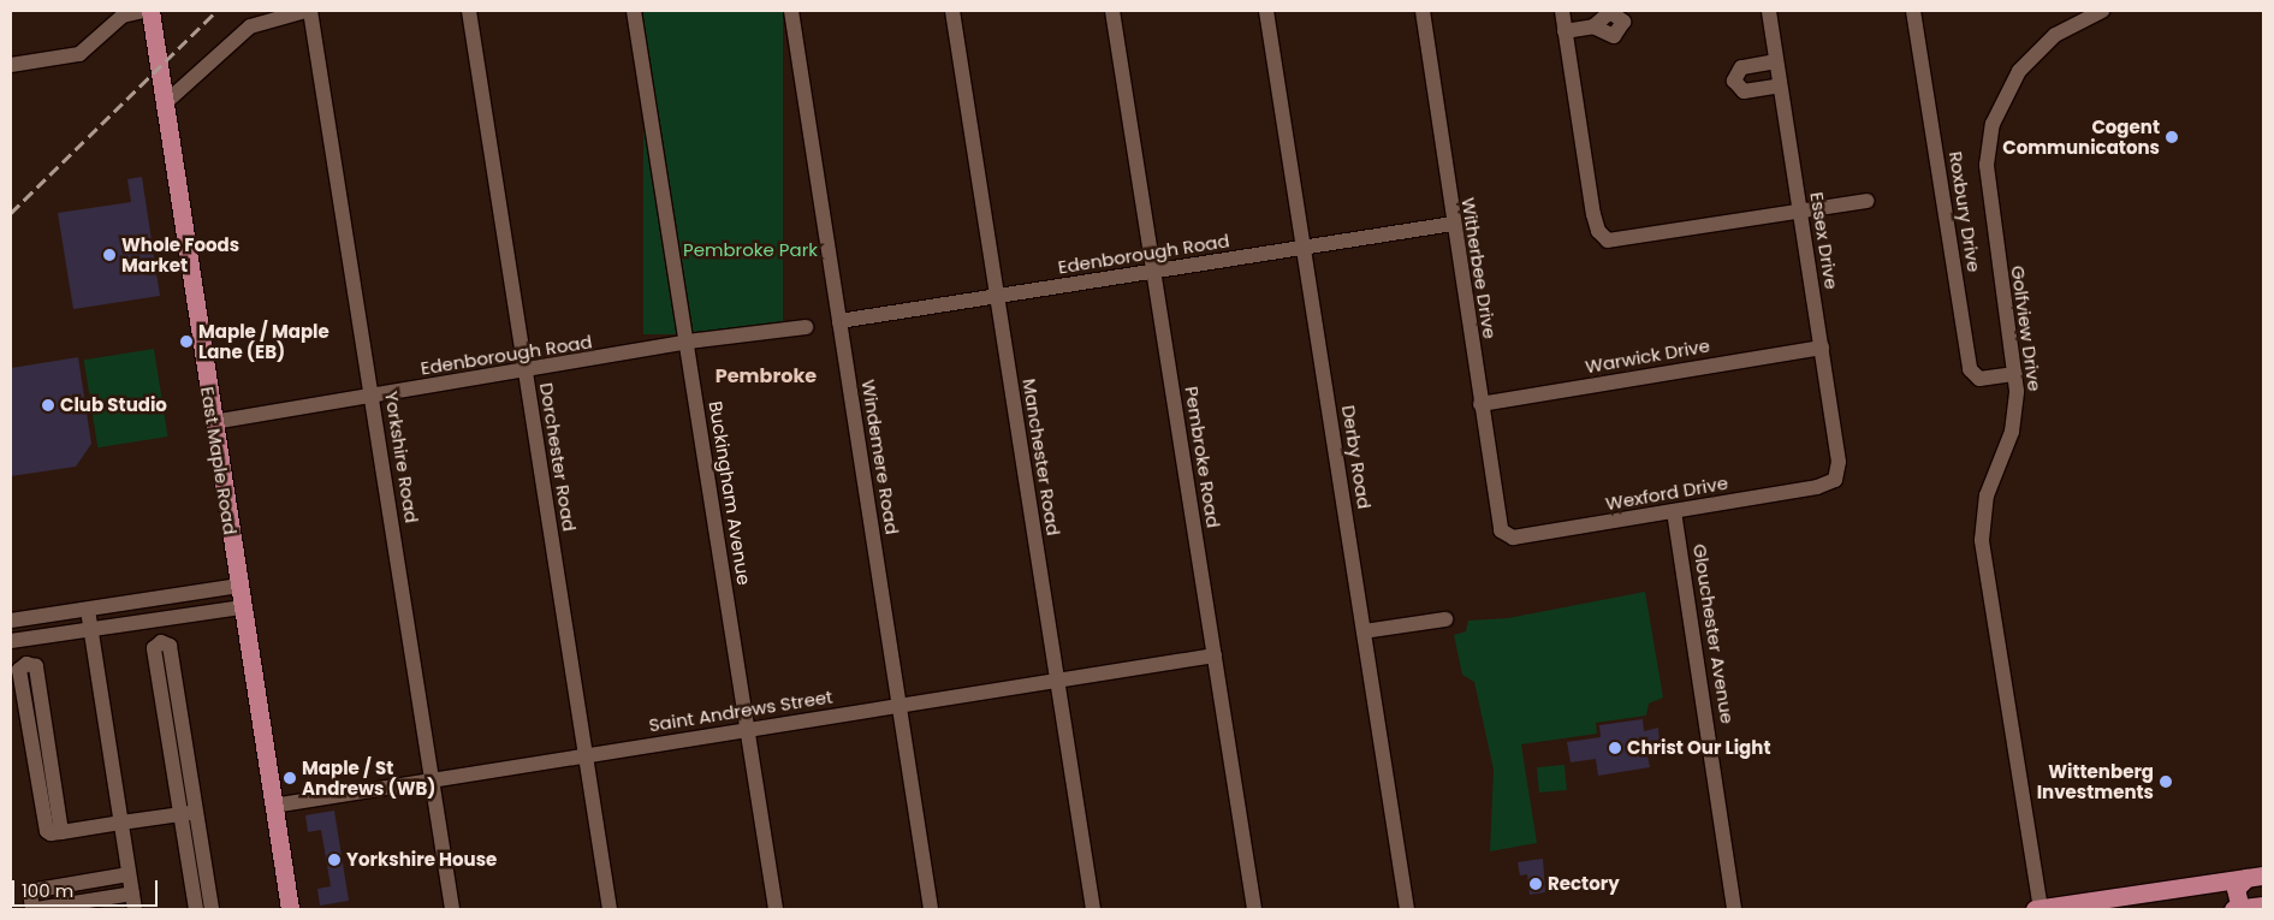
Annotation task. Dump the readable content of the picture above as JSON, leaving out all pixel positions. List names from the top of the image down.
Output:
{
  "streets": {
    "main road": ["East Maple Road"],
    "street": [
      "Roxbury Drive",
      "Essex Drive",
      "Edenborough Road",
      "Witherbee Drive",
      "Golfview Drive",
      "Warwick Drive",
      "Yorkshire Road",
      "Dorchester Road",
      "Windemere Road",
      "Manchester Road",
      "Pembroke Road",
      "Derby Road",
      "Buckingham Avenue",
      "Wexford Drive",
      "Glouchester Avenue",
      "Saint Andrews Street"
    ]
  },
  "crossings": [
    ["Roxbury Drive", "Golfview Drive"],
    ["Essex Drive", "Warwick Drive"],
    ["Essex Drive", "Wexford Drive"],
    ["Edenborough Road", "Witherbee Drive"],
    ["Edenborough Road", "Yorkshire Road"],
    ["Edenborough Road", "Dorchester Road"],
    ["Edenborough Road", "Windemere Road"],
    ["Edenborough Road", "Manchester Road"],
    ["Edenborough Road", "Pembroke Road"],
    ["Edenborough Road", "Derby Road"],
    ["Edenborough Road", "East Maple Road"],
    ["Edenborough Road", "Buckingham Avenue"],
    ["Witherbee Drive", "Warwick Drive"],
    ["Witherbee Drive", "Wexford Drive"],
    ["Yorkshire Road", "Saint Andrews Street"],
    ["Dorchester Road", "Saint Andrews Street"],
    ["Windemere Road", "Saint Andrews Street"],
    ["Manchester Road", "Saint Andrews Street"],
    ["Pembroke Road", "Saint Andrews Street"],
    ["East Maple Road", "Saint Andrews Street"],
    ["Buckingham Avenue", "Saint Andrews Street"],
    ["Wexford Drive", "Glouchester Avenue"]
  ],
  "districts": ["Pembroke"],
  "parks": ["Pembroke Park"],
  "places": [
    "Cogent Communicatons",
    "Whole Foods Market",
    "Maple / Maple Lane (EB)",
    "Club Studio",
    "Christ Our Light",
    "Maple / St Andrews (WB)",
    "Wittenberg Investments",
    "Yorkshire House",
    "Rectory"
  ],
  "scale_bar": "100 m"
}
